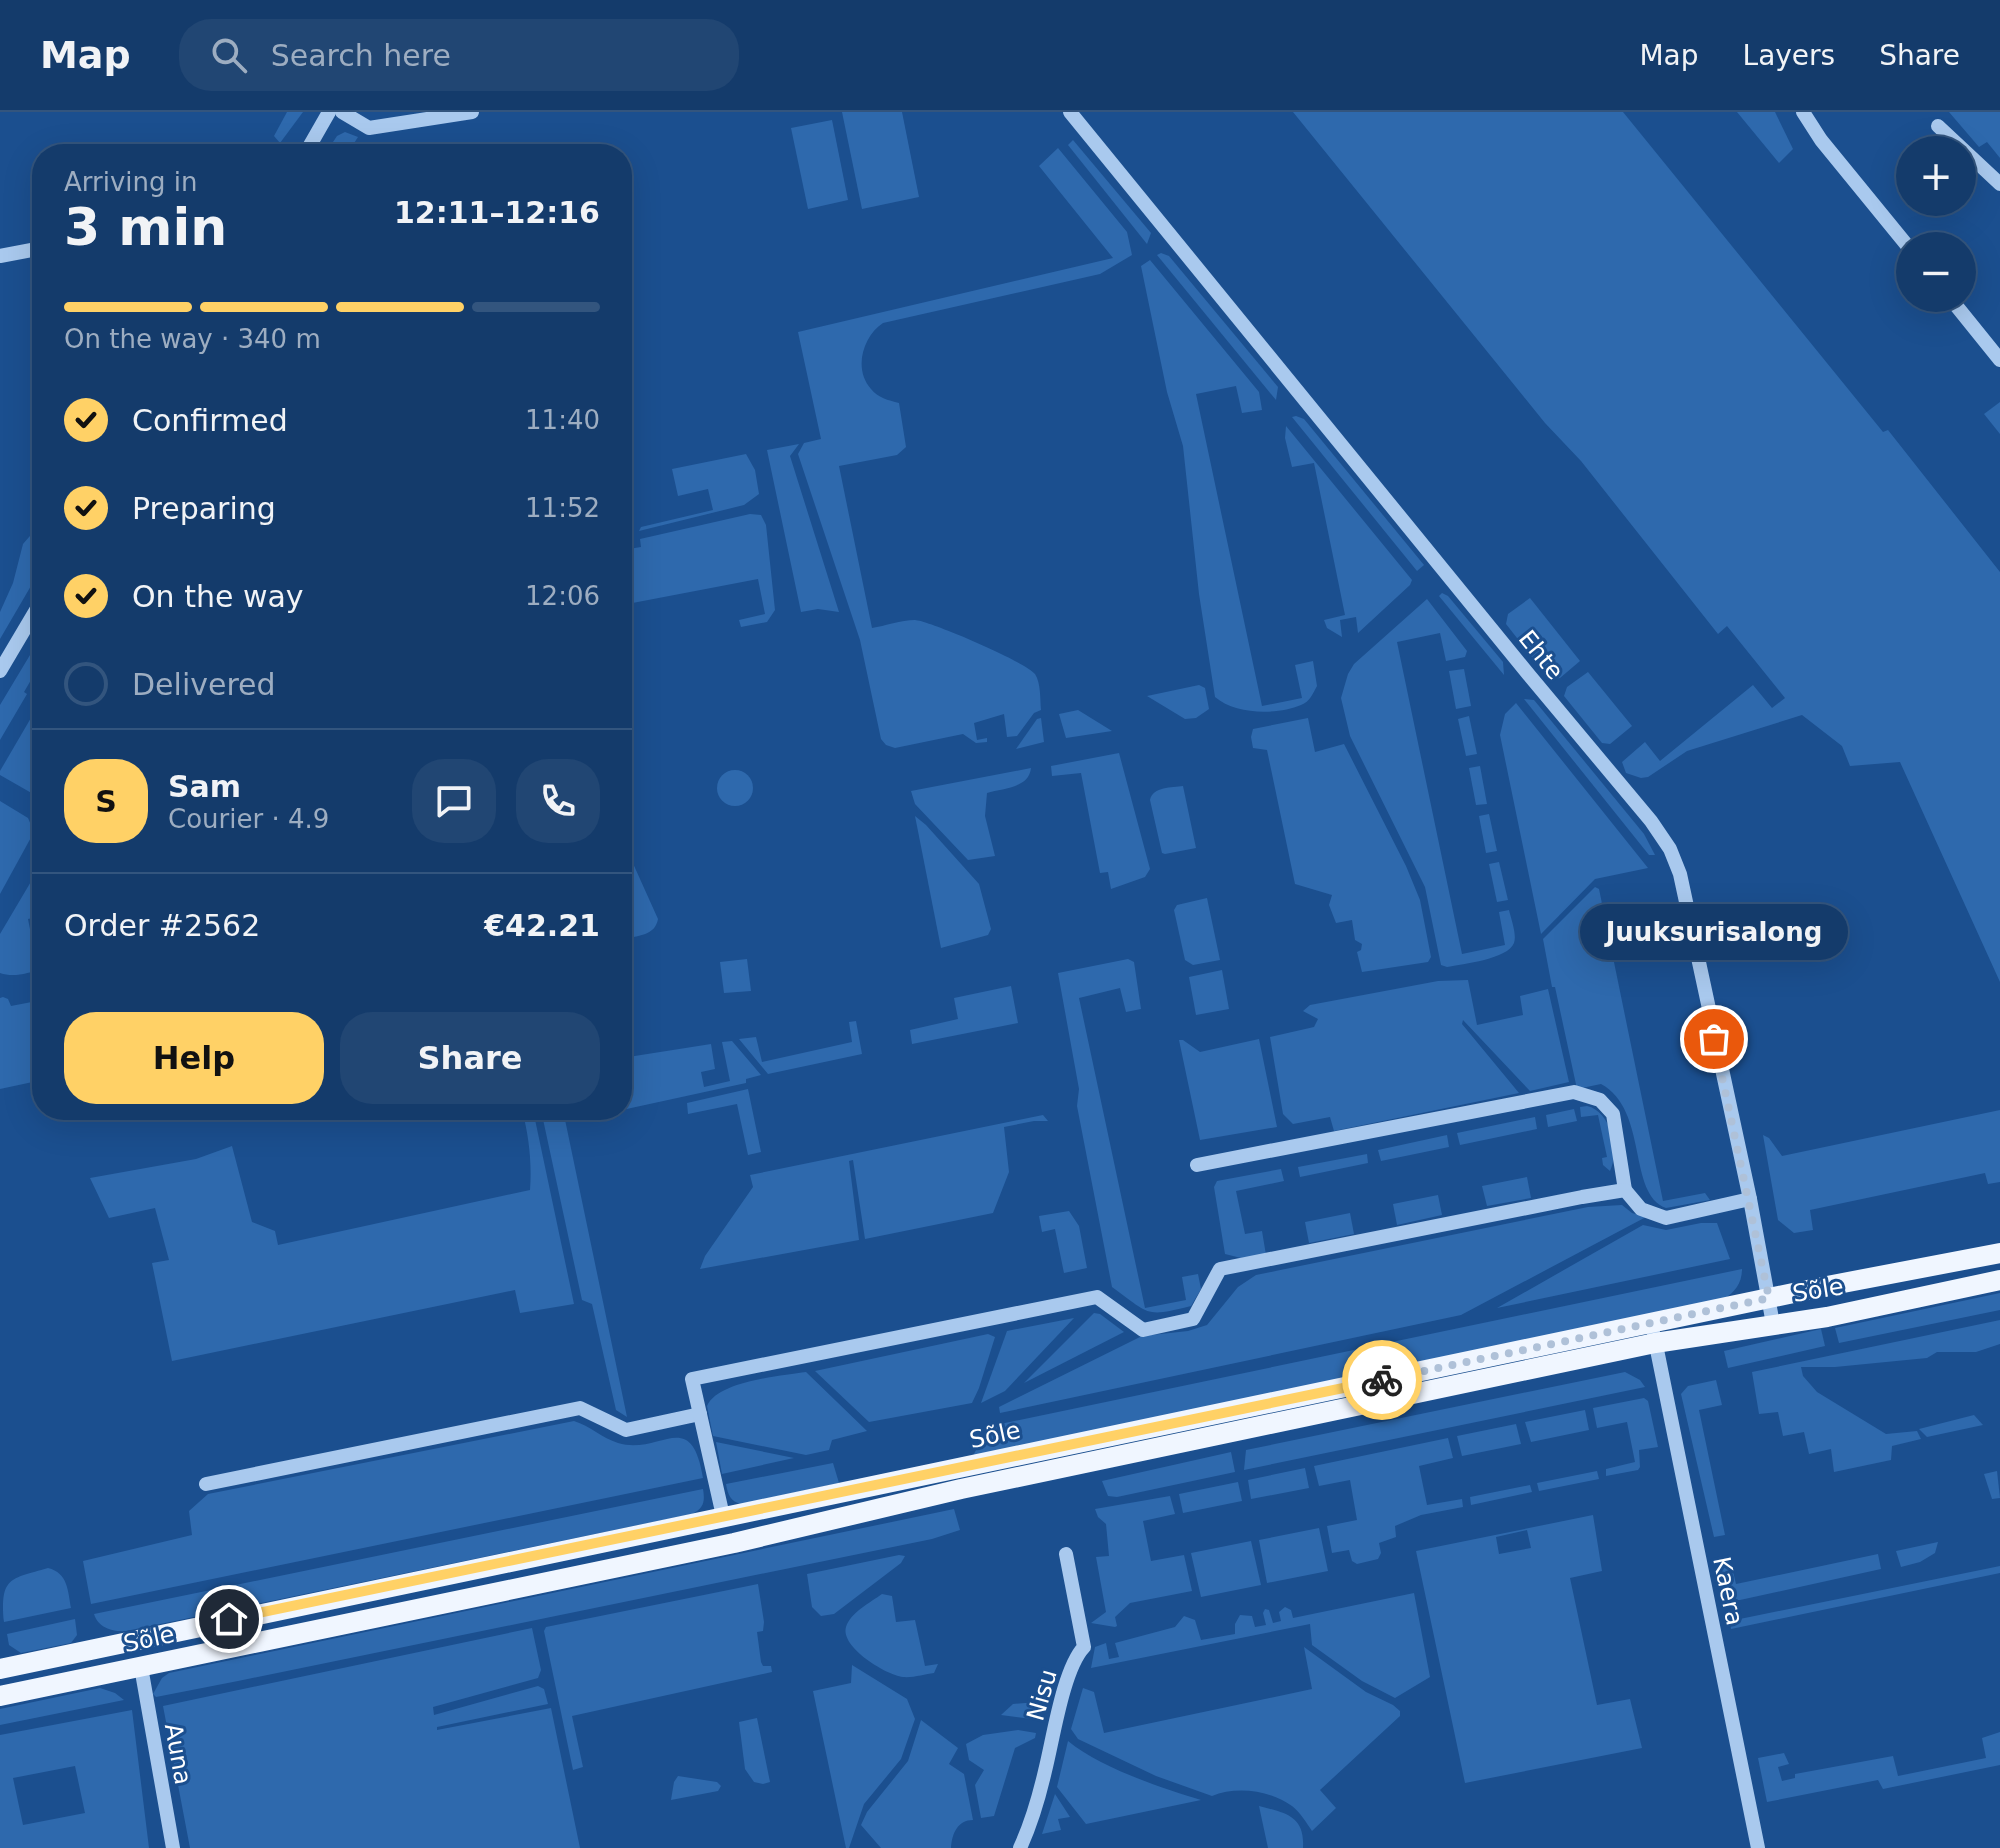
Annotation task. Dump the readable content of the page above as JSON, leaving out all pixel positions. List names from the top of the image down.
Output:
{
  "streets": {
    "main road": ["Sõle"],
    "street": [
      "Ehte",
      "Kaera",
      "Nisu",
      "Auna"
    ]
  },
  "crossings": [
    ["Ehte", "Sõle"],
    ["Sõle", "Kaera"],
    ["Sõle", "Auna"]
  ],
  "places": ["Juuksurisalong"],
  "page": {
    "header": "Map",
    "search": "Search here",
    "nav": ["Map", "Layers", "Share"],
    "map_buttons": ["+", "−"],
    "heading": ["3 min", "Arriving in", "12:11–12:16"],
    "panel": [
      "Sam",
      "Courier · 4.9",
      "Order #2562",
      "€42.21"
    ],
    "bar": "On the way · 340 m",
    "list": [
      ["Confirmed", "11:40"],
      ["Preparing", "11:52"],
      ["On the way", "12:06"],
      "Delivered"
    ],
    "round": "S",
    "bubble": "Juuksurisalong",
    "buttons": ["Help", "Share"]
  }
}
